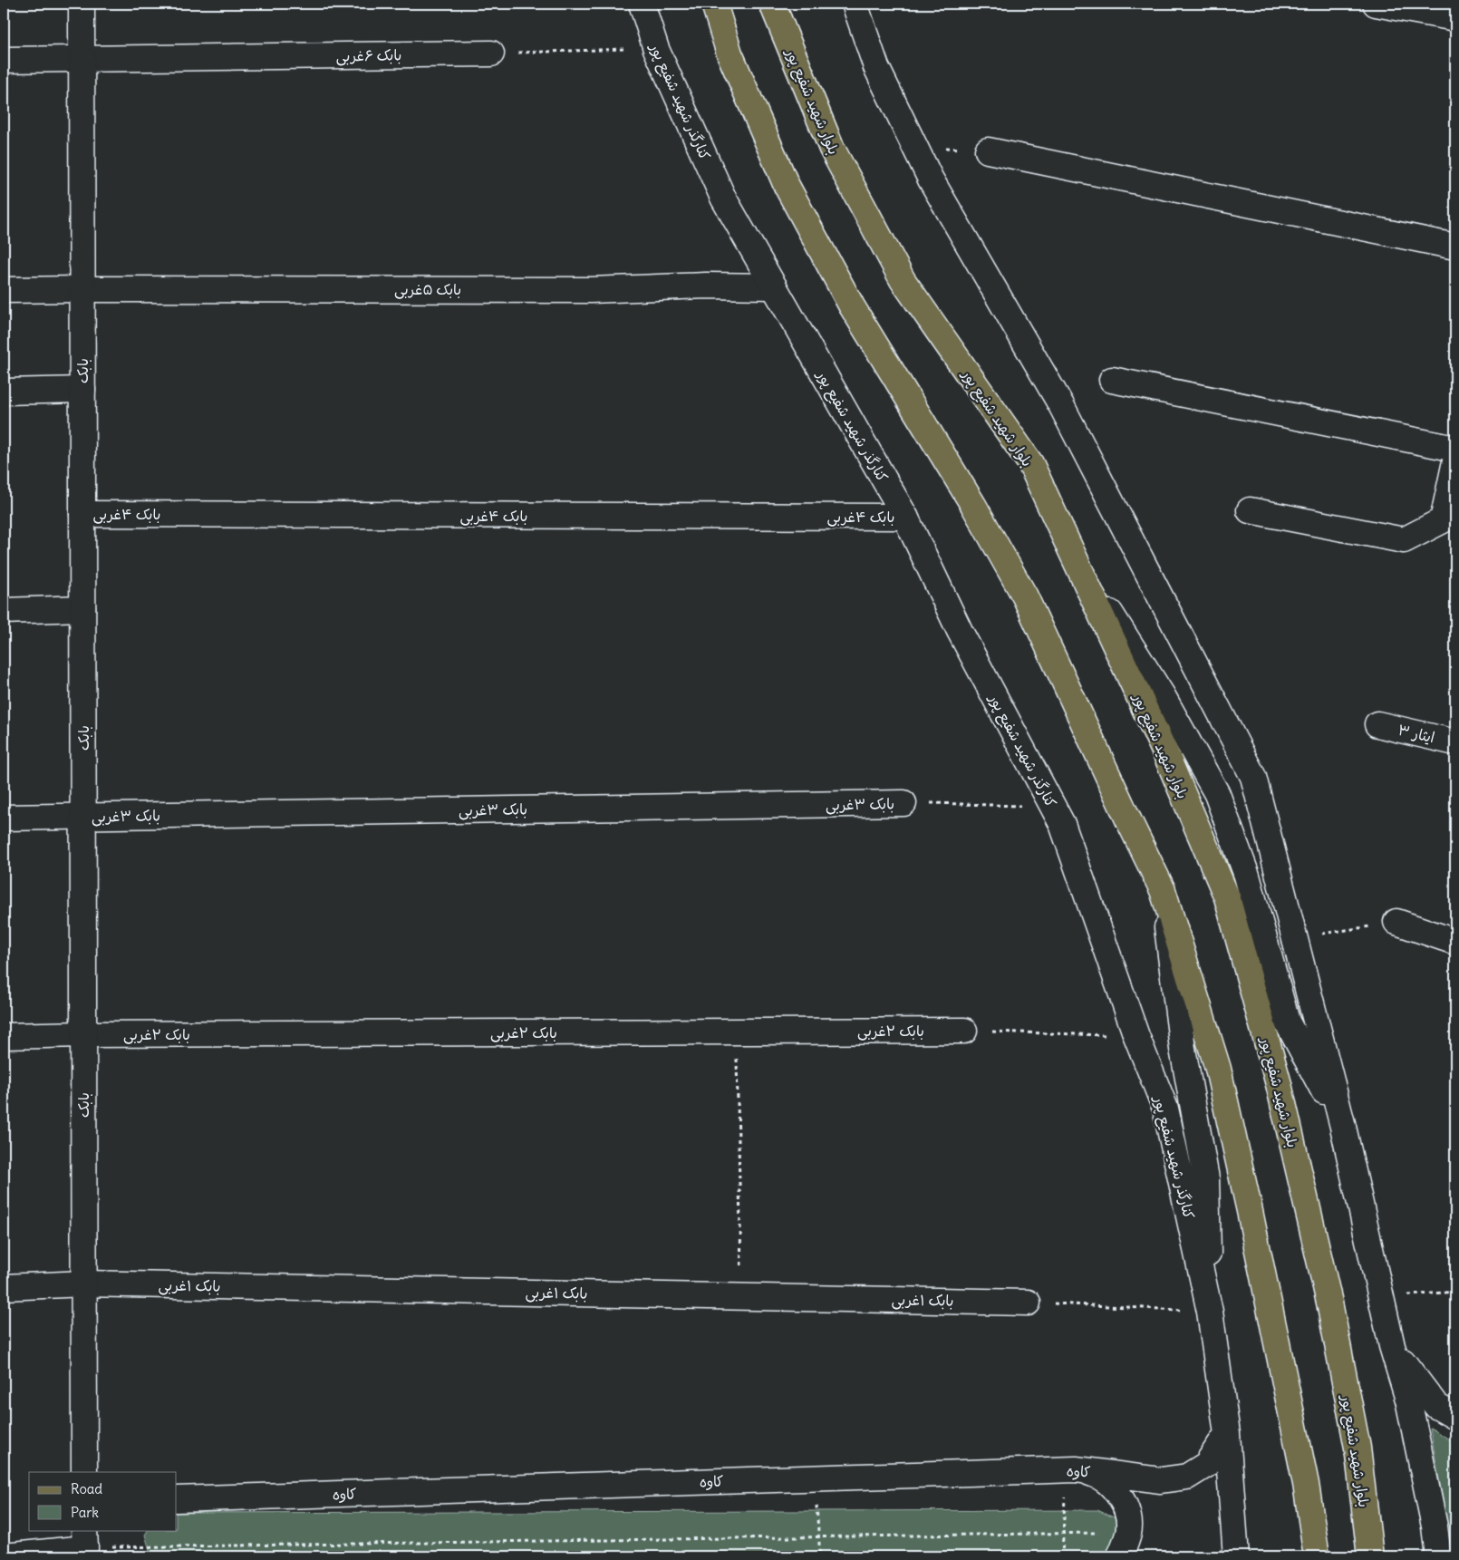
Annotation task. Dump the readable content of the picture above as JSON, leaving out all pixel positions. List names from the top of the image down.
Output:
{
  "streets": {
    "main road": ["بلوار شهید شفیع پور"],
    "street": [
      "بابک ۶غربی",
      "کنارگذر شهید شفیع پور",
      "بابک ۵غربی",
      "بابک",
      "بابک ۴غربی",
      "ایثار ۳",
      "بابک ۳غربی",
      "بابک ۲غربی",
      "بابک ۱غربی",
      "کاوه"
    ]
  },
  "crossings": [
    ["بابک ۶غربی", "بابک"],
    ["کنارگذر شهید شفیع پور", "بابک ۵غربی"],
    ["کنارگذر شهید شفیع پور", "بابک ۴غربی"],
    ["کنارگذر شهید شفیع پور", "کاوه"],
    ["بابک ۵غربی", "بابک"],
    ["بابک", "بابک ۴غربی"],
    ["بابک", "بابک ۳غربی"],
    ["بابک", "بابک ۲غربی"],
    ["بابک", "بابک ۱غربی"]
  ],
  "legend": ["Road", "Park"]
}
